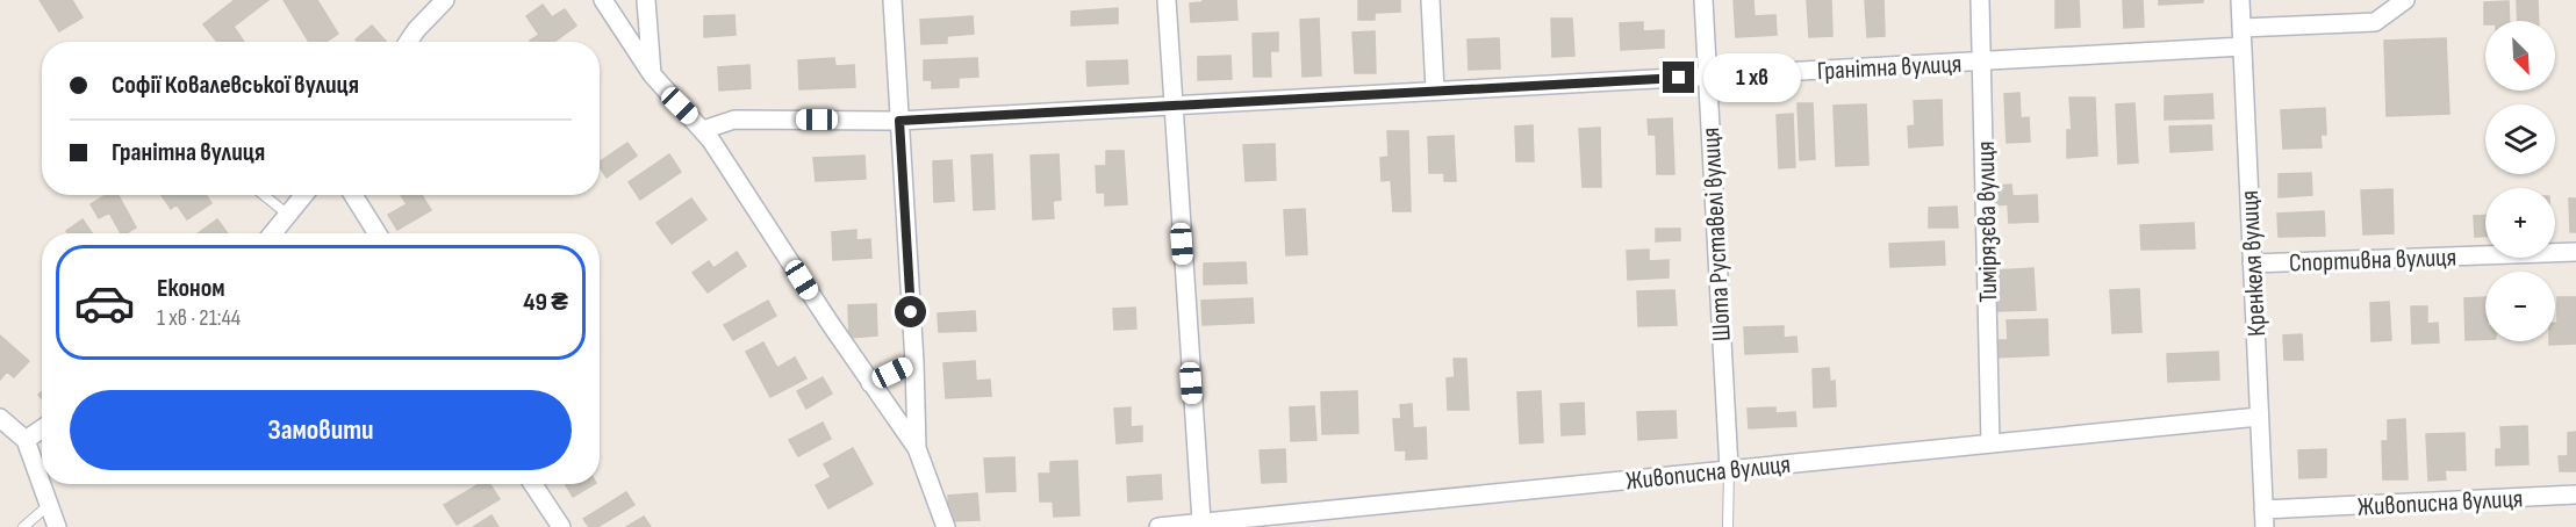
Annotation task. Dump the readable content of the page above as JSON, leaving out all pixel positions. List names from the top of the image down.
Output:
{
  "streets": {
    "street": [
      "Гранітна вулиця",
      "Тимірязєва вулиця",
      "Шота Руставелі вулиця",
      "Спортивна вулиця",
      "Кренкеля вулиця",
      "Живописна вулиця"
    ]
  },
  "crossings": [
    ["Гранітна вулиця", "Тимірязєва вулиця"],
    ["Гранітна вулиця", "Шота Руставелі вулиця"],
    ["Гранітна вулиця", "Кренкеля вулиця"],
    ["Тимірязєва вулиця", "Живописна вулиця"],
    ["Шота Руставелі вулиця", "Живописна вулиця"],
    ["Спортивна вулиця", "Кренкеля вулиця"],
    ["Кренкеля вулиця", "Живописна вулиця"]
  ],
  "north": "bottom right",
  "page": {
    "map_buttons": ["+", "−"],
    "banner": ["Софії Ковалевської вулиця", "Гранітна вулиця"],
    "bubble": "1 хв",
    "list": [
      {
        "name": "Економ",
        "note": "1 хв · 21:44",
        "value": "49 ₴"
      }
    ],
    "buttons": "Замовити"
  }
}
